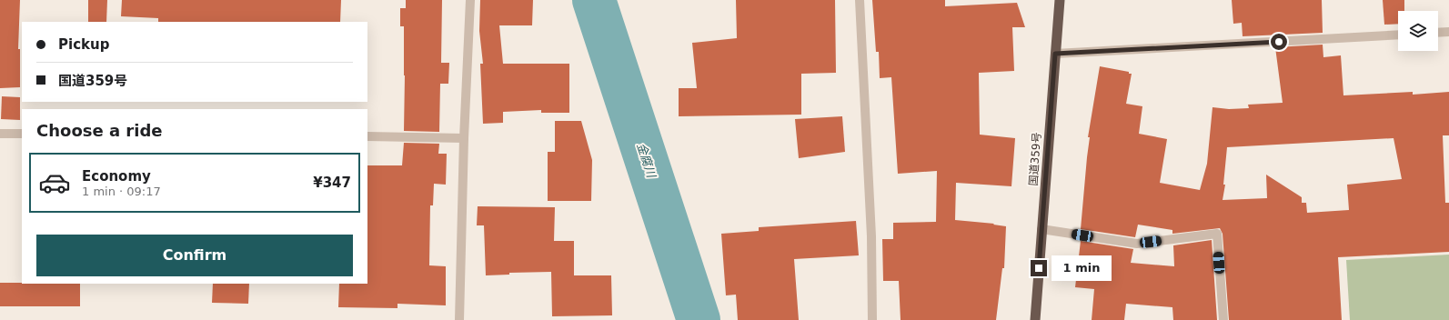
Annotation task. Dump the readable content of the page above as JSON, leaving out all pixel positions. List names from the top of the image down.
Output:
{
  "streets": {
    "highway": ["国道359号"]
  },
  "water": ["金腐川"],
  "page": {
    "banner": ["Pickup", "国道359号"],
    "heading": "Choose a ride",
    "list": [
      {
        "name": "Economy",
        "note": "1 min · 09:17",
        "value": "¥347"
      }
    ],
    "buttons": "Confirm",
    "bubble": "1 min"
  }
}
